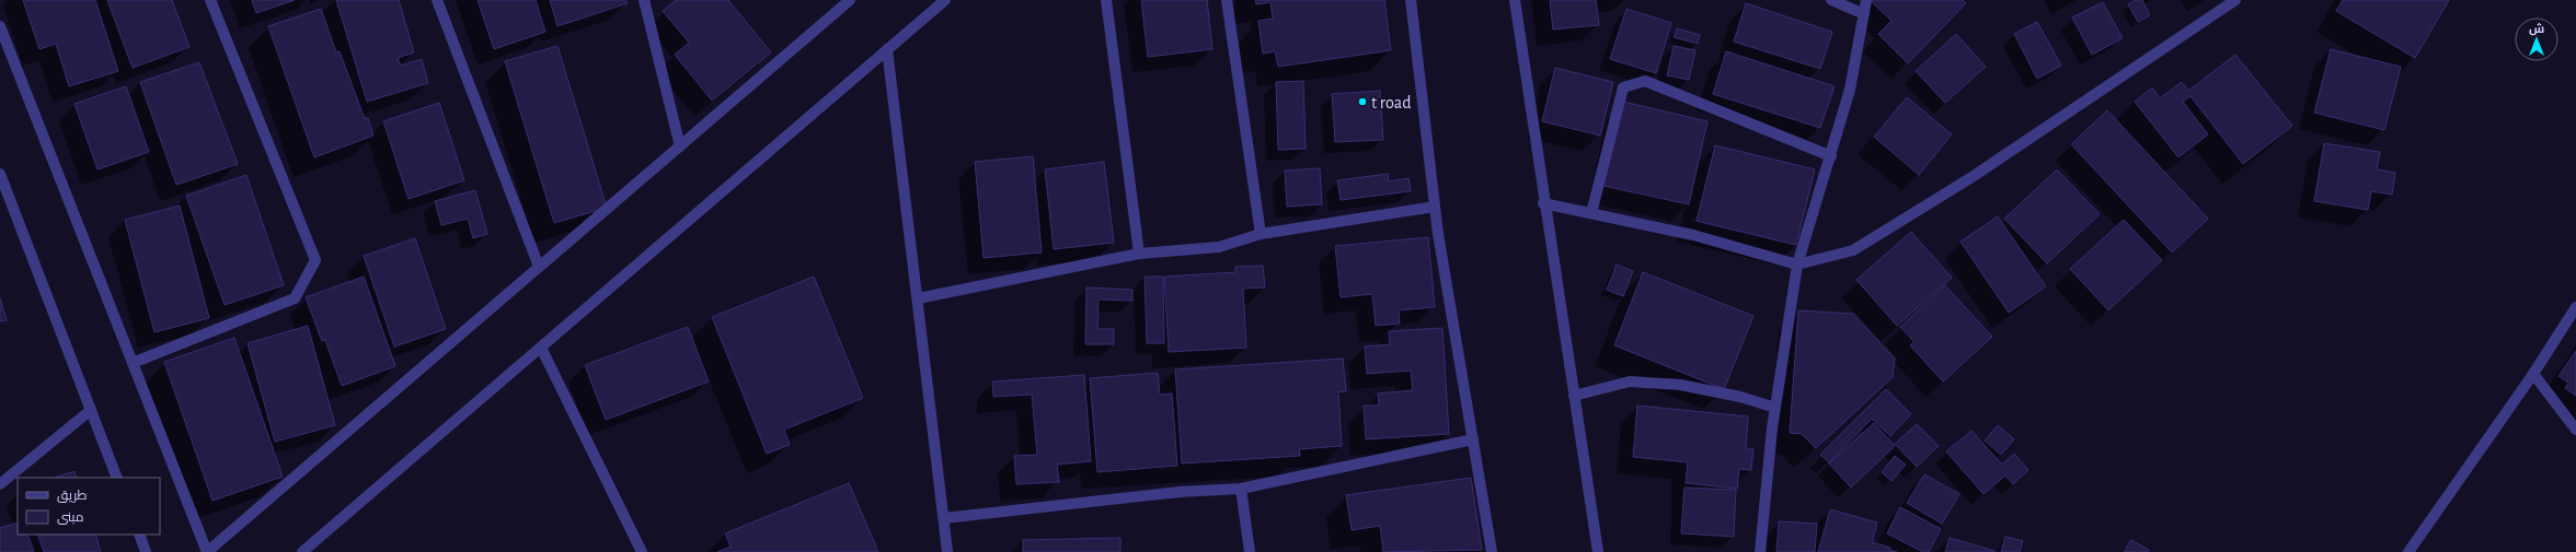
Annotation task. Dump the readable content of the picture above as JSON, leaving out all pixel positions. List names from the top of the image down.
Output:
{
  "places": ["t road"],
  "legend": ["طريق", "مبنى"],
  "north": "top"
}
